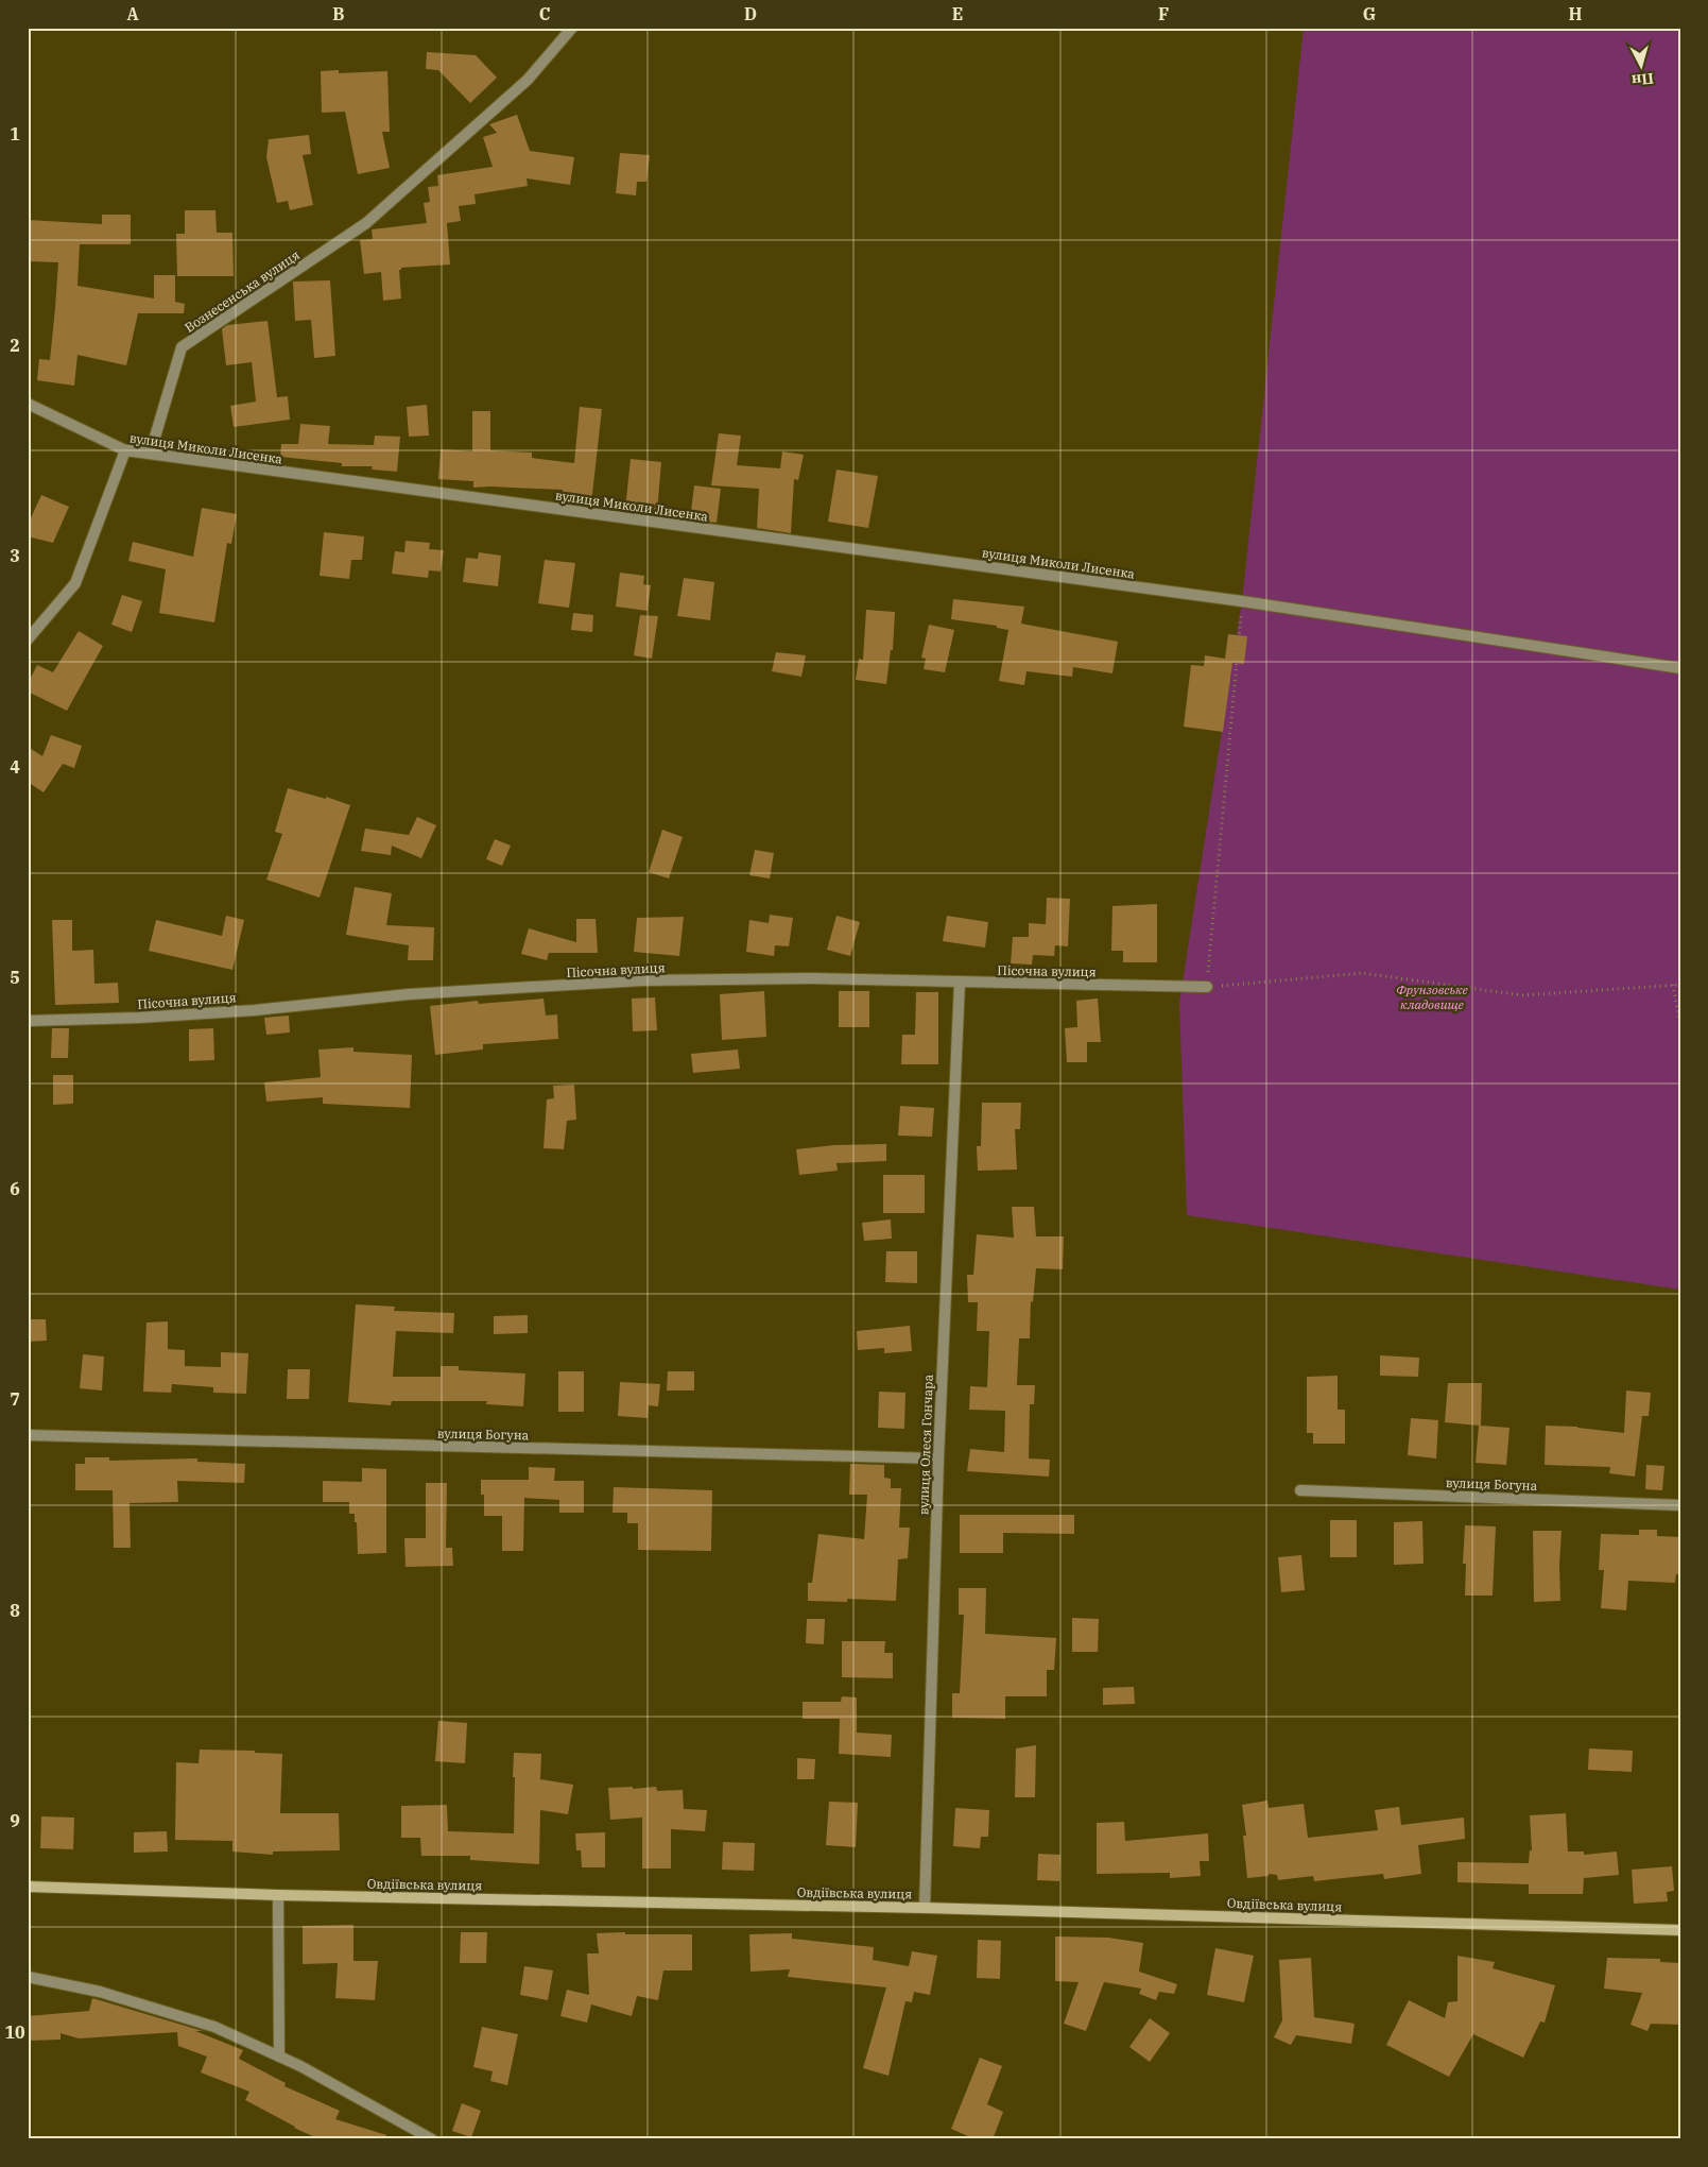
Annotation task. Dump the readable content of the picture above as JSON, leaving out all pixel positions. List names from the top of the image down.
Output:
{
  "streets": {
    "main road": ["Овдіївська вулиця"],
    "street": [
      "Вознесенська вулиця",
      "вулиця Миколи Лисенка",
      "Пісочна вулиця",
      "вулиця Богуна",
      "вулиця Олеся Гончара"
    ]
  },
  "crossings": [
    ["Вознесенська вулиця", "вулиця Миколи Лисенка"],
    ["Пісочна вулиця", "вулиця Олеся Гончара"],
    ["вулиця Богуна", "вулиця Олеся Гончара"],
    ["вулиця Олеся Гончара", "Овдіївська вулиця"]
  ],
  "parks": ["Фрунзовське кладовище"],
  "north": "bottom",
  "grid": {
    "columns": [
      "A",
      "B",
      "C",
      "D",
      "E",
      "F",
      "G",
      "H"
    ],
    "rows": [
      "1",
      "2",
      "3",
      "4",
      "5",
      "6",
      "7",
      "8",
      "9",
      "10"
    ]
  }
}
